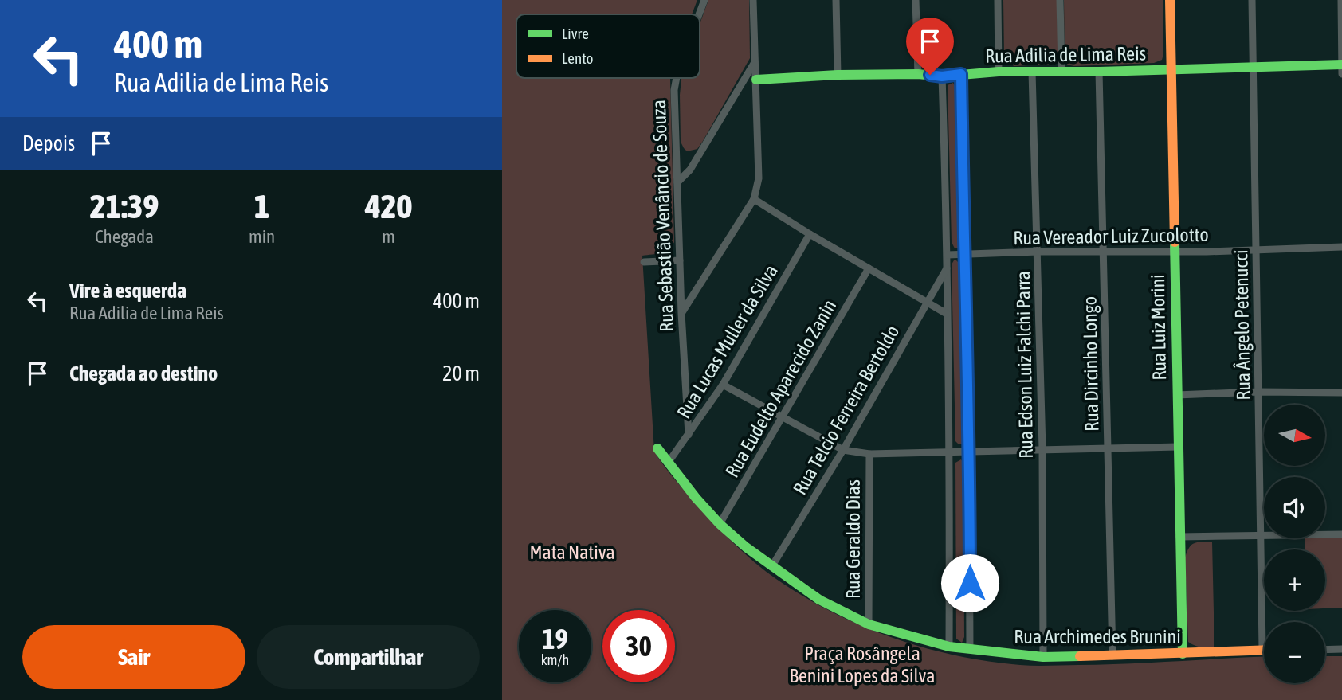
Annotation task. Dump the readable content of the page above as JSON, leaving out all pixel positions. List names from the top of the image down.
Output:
{
  "streets": {
    "street": [
      "Rua Adilia de Lima Reis",
      "Rua Sebastião Venâncio de Souza",
      "Rua Vereador Luiz Zucolotto",
      "Rua Ângelo Petenucci",
      "Rua Luiz Morini",
      "Rua Lucas Muller da Silva",
      "Rua Dircinho Longo",
      "Rua Edson Luiz Falchi Parra",
      "Rua Eudelto Aparecido Zanin",
      "Rua Telcio Ferreira Bertoldo",
      "Rua Geraldo Dias",
      "Rua Archimedes Brunini"
    ]
  },
  "crossings": [
    ["Rua Adilia de Lima Reis", "Rua Ângelo Petenucci"],
    ["Rua Adilia de Lima Reis", "Rua Luiz Morini"],
    ["Rua Adilia de Lima Reis", "Rua Dircinho Longo"],
    ["Rua Adilia de Lima Reis", "Rua Edson Luiz Falchi Parra"],
    ["Rua Sebastião Venâncio de Souza", "Rua Lucas Muller da Silva"],
    ["Rua Vereador Luiz Zucolotto", "Rua Ângelo Petenucci"],
    ["Rua Vereador Luiz Zucolotto", "Rua Luiz Morini"],
    ["Rua Vereador Luiz Zucolotto", "Rua Dircinho Longo"],
    ["Rua Vereador Luiz Zucolotto", "Rua Edson Luiz Falchi Parra"],
    ["Rua Ângelo Petenucci", "Rua Archimedes Brunini"],
    ["Rua Luiz Morini", "Rua Archimedes Brunini"],
    ["Rua Lucas Muller da Silva", "Rua Archimedes Brunini"],
    ["Rua Dircinho Longo", "Rua Archimedes Brunini"],
    ["Rua Edson Luiz Falchi Parra", "Rua Archimedes Brunini"],
    ["Rua Eudelto Aparecido Zanin", "Rua Archimedes Brunini"],
    ["Rua Telcio Ferreira Bertoldo", "Rua Archimedes Brunini"],
    ["Rua Geraldo Dias", "Rua Archimedes Brunini"]
  ],
  "parks": ["Mata Nativa", "Praça Rosângela Benini Lopes da Silva"],
  "legend": ["Livre", "Lento"],
  "north": "right",
  "page": {
    "turn": ["400 m", "Rua Adilia de Lima Reis"],
    "then": "Depois",
    "eta": [
      "21:39",
      "Chegada",
      "1",
      "min",
      "420",
      "m"
    ],
    "list": [
      {
        "name": "Vire à esquerda",
        "note": "Rua Adilia de Lima Reis",
        "value": "400 m"
      },
      {
        "name": "Chegada ao destino",
        "value": "20 m"
      }
    ],
    "map_buttons": ["+", "−"],
    "speed": "19 km/h",
    "limit": "30",
    "buttons": ["Sair", "Compartilhar"]
  }
}
